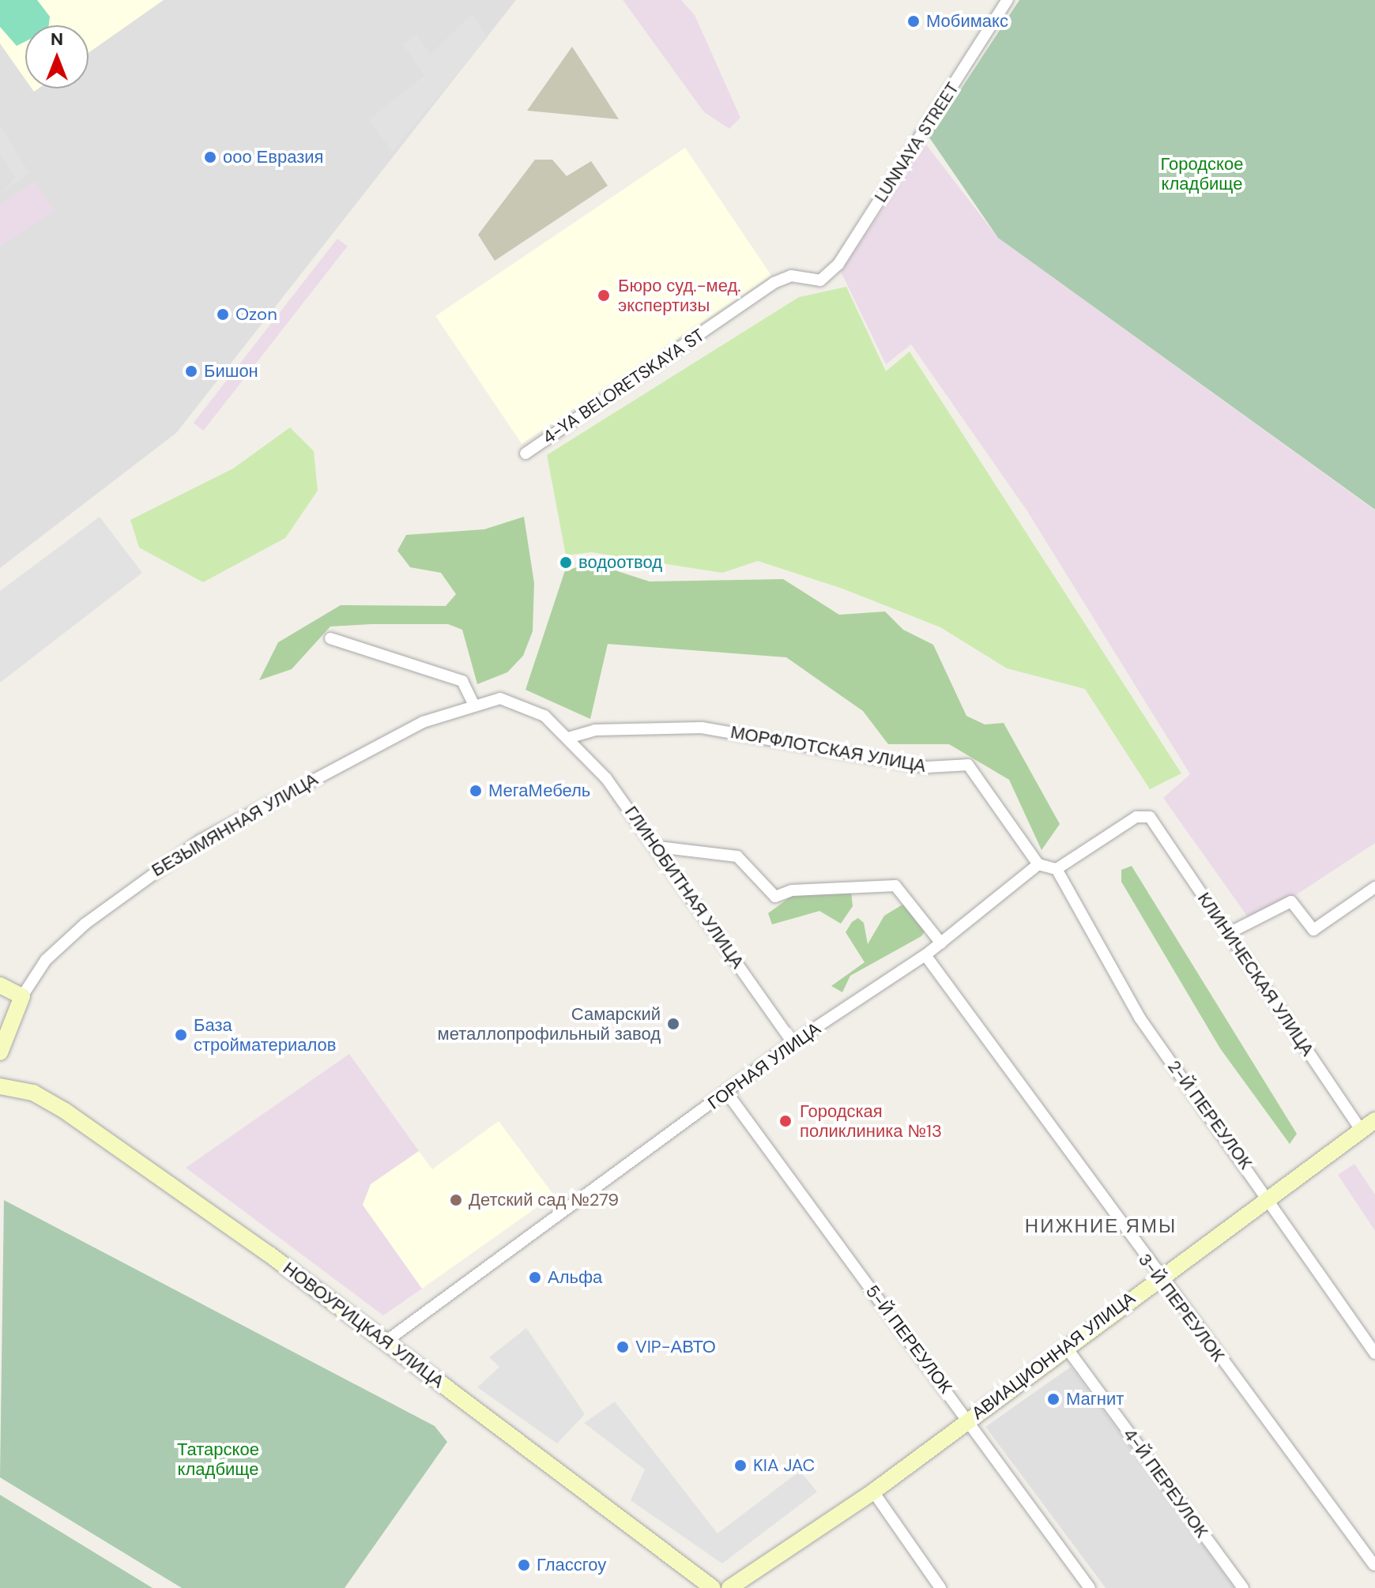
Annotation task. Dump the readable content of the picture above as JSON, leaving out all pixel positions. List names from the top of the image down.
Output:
{
  "streets": {
    "main road": ["БЕЗЫМЯННАЯ УЛИЦА", "НОВОУРИЦКАЯ УЛИЦА", "АВИАЦИОННАЯ УЛИЦА"],
    "street": [
      "LUNNAYA STREET",
      "4-YA BELORETSKAYA ST",
      "МОРФЛОТСКАЯ УЛИЦА",
      "ГЛИНОБИТНАЯ УЛИЦА",
      "КЛИНИЧЕСКАЯ УЛИЦА",
      "ГОРНАЯ УЛИЦА",
      "2-Й ПЕРЕУЛОК",
      "3-Й ПЕРЕУЛОК",
      "5-Й ПЕРЕУЛОК",
      "4-Й ПЕРЕУЛОК"
    ]
  },
  "crossings": [
    ["LUNNAYA STREET", "4-YA BELORETSKAYA ST"],
    ["МОРФЛОТСКАЯ УЛИЦА", "БЕЗЫМЯННАЯ УЛИЦА"],
    ["МОРФЛОТСКАЯ УЛИЦА", "ГЛИНОБИТНАЯ УЛИЦА"],
    ["МОРФЛОТСКАЯ УЛИЦА", "ГОРНАЯ УЛИЦА"],
    ["БЕЗЫМЯННАЯ УЛИЦА", "ГЛИНОБИТНАЯ УЛИЦА"],
    ["ГЛИНОБИТНАЯ УЛИЦА", "ГОРНАЯ УЛИЦА"],
    ["КЛИНИЧЕСКАЯ УЛИЦА", "2-Й ПЕРЕУЛОК"],
    ["КЛИНИЧЕСКАЯ УЛИЦА", "АВИАЦИОННАЯ УЛИЦА"],
    ["ГОРНАЯ УЛИЦА", "3-Й ПЕРЕУЛОК"],
    ["ГОРНАЯ УЛИЦА", "НОВОУРИЦКАЯ УЛИЦА"],
    ["ГОРНАЯ УЛИЦА", "5-Й ПЕРЕУЛОК"],
    ["2-Й ПЕРЕУЛОК", "АВИАЦИОННАЯ УЛИЦА"],
    ["3-Й ПЕРЕУЛОК", "АВИАЦИОННАЯ УЛИЦА"],
    ["5-Й ПЕРЕУЛОК", "АВИАЦИОННАЯ УЛИЦА"],
    ["АВИАЦИОННАЯ УЛИЦА", "4-Й ПЕРЕУЛОК"]
  ],
  "districts": ["НИЖНИЕ ЯМЫ"],
  "parks": ["Городское кладбище", "Татарское кладбище"],
  "places": [
    "Мобимакс",
    "ооо Евразия",
    "Бюро суд.-мед. экспертизы",
    "Ozon",
    "Бишон",
    "водоотвод",
    "МегаМебель",
    "Самарский металлопрофильный завод",
    "База стройматериалов",
    "Городская поликлиника №13",
    "Детский сад №279",
    "Альфа",
    "VIP-АВТО",
    "Магнит",
    "KIA JAC",
    "Глассгоу"
  ],
  "north": "top"
}
